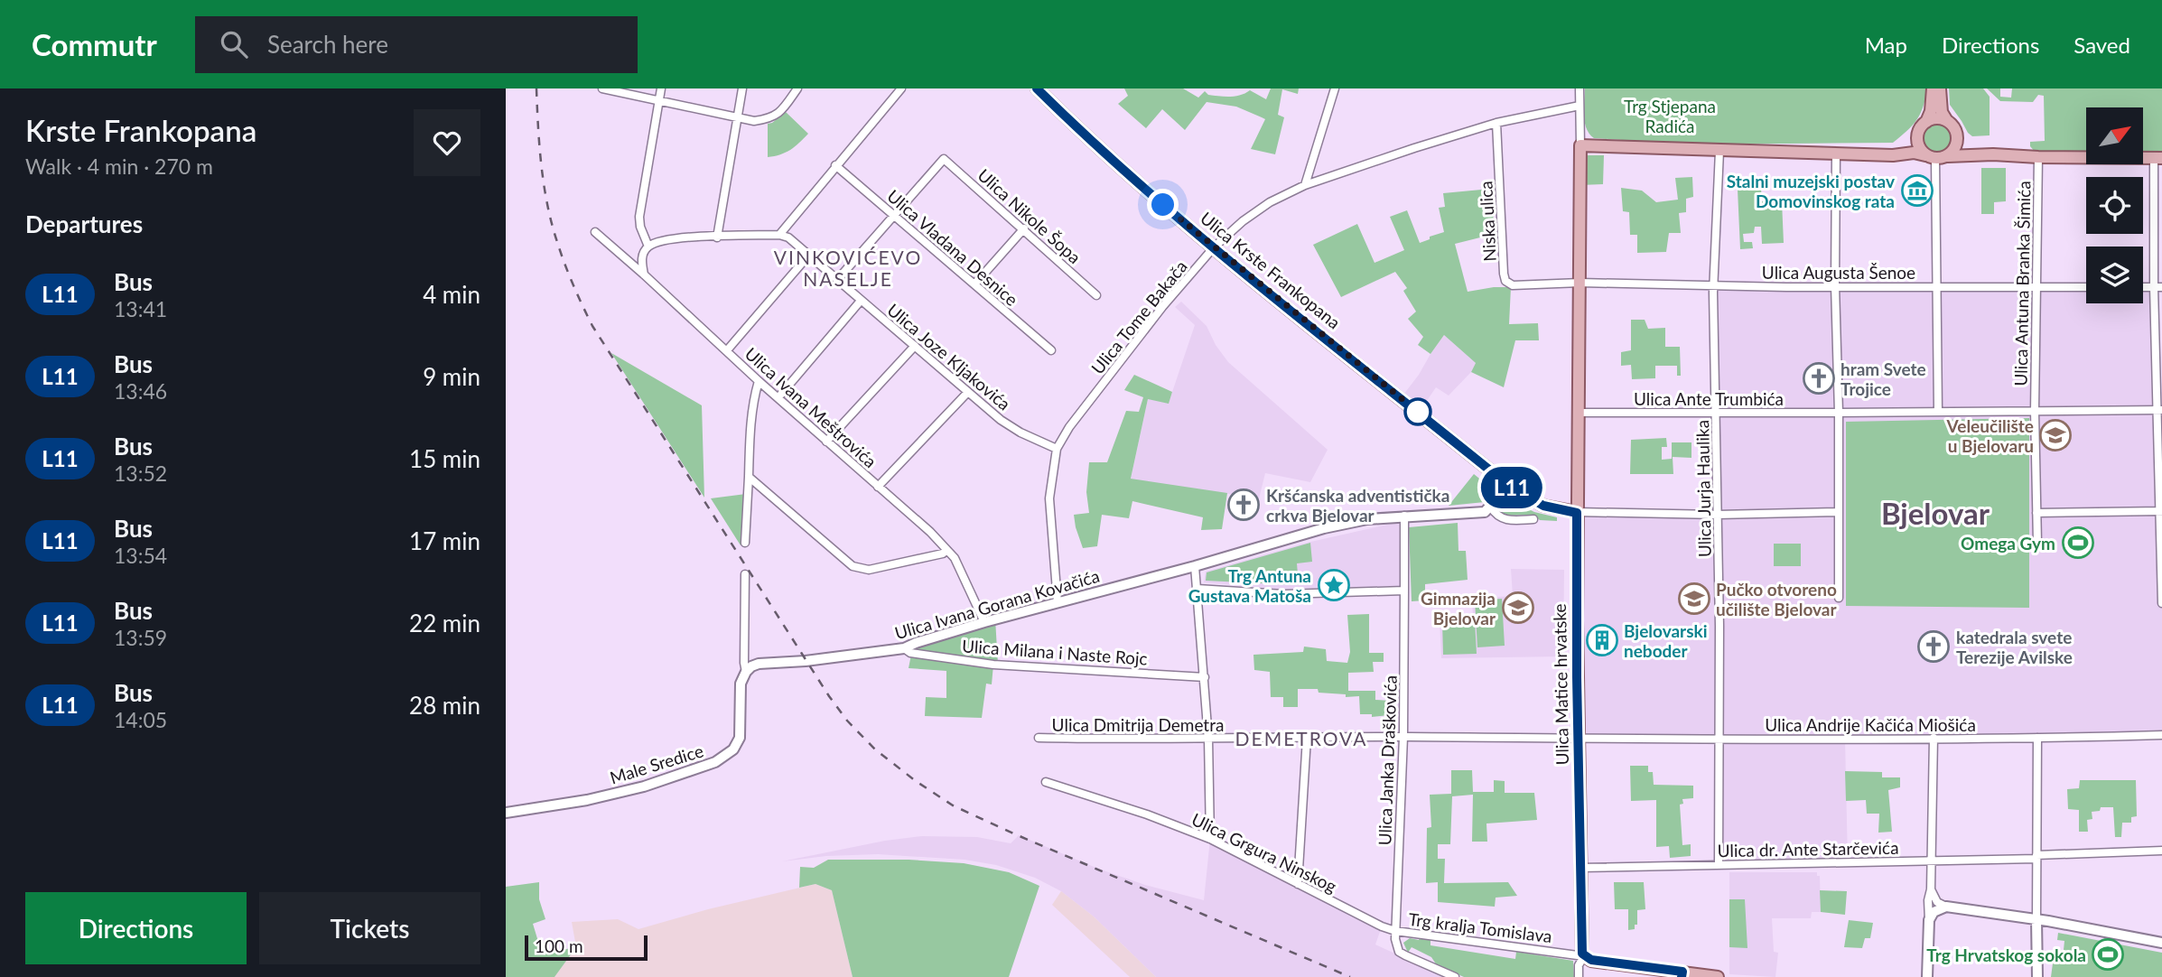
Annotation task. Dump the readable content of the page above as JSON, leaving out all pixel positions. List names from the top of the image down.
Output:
{
  "streets": {
    "main road": ["Ulica Krste Frankopana", "Ulica Matice hrvatske"],
    "street": [
      "Ulica Nikole Šopa",
      "Niska ulica",
      "Ulica Vladana Desnice",
      "Ulica Augusta Šenoe",
      "Ulica Antuna Branka Šimića",
      "Ulica Tome Bakača",
      "Ulica Joze Kljakovića",
      "Ulica Ante Trumbića",
      "Ulica Ivana Meštrovića",
      "Ulica Jurja Haulika",
      "Ulica Ivana Gorana Kovačića",
      "Ulica Milana i Naste Rojc",
      "Ulica Dmitrija Demetra",
      "Ulica Andrije Kačića Miošića",
      "Ulica Janka Draškovića",
      "Male Sredice",
      "Ulica dr. Ante Starčevića",
      "Ulica Grgura Ninskog",
      "Trg kralja Tomislava"
    ]
  },
  "crossings": [
    ["Ulica Nikole Šopa", "Ulica Vladana Desnice"],
    ["Niska ulica", "Ulica Augusta Šenoe"],
    ["Niska ulica", "Ulica Tome Bakača"],
    ["Niska ulica", "Ulica Matice hrvatske"],
    ["Ulica Krste Frankopana", "Ulica Tome Bakača"],
    ["Ulica Krste Frankopana", "Ulica Matice hrvatske"],
    ["Ulica Augusta Šenoe", "Ulica Antuna Branka Šimića"],
    ["Ulica Augusta Šenoe", "Ulica Jurja Haulika"],
    ["Ulica Augusta Šenoe", "Ulica Matice hrvatske"],
    ["Ulica Antuna Branka Šimića", "Ulica Ante Trumbića"],
    ["Ulica Tome Bakača", "Ulica Joze Kljakovića"],
    ["Ulica Tome Bakača", "Ulica Ivana Gorana Kovačića"],
    ["Ulica Ante Trumbića", "Ulica Jurja Haulika"],
    ["Ulica Ante Trumbića", "Ulica Matice hrvatske"],
    ["Ulica Ivana Meštrovića", "Ulica Ivana Gorana Kovačića"],
    ["Ulica Jurja Haulika", "Ulica Andrije Kačića Miošića"],
    ["Ulica Jurja Haulika", "Ulica dr. Ante Starčevića"],
    ["Ulica Ivana Gorana Kovačića", "Ulica Milana i Naste Rojc"],
    ["Ulica Ivana Gorana Kovačića", "Male Sredice"],
    ["Ulica Matice hrvatske", "Ulica Dmitrija Demetra"],
    ["Ulica Matice hrvatske", "Ulica Andrije Kačića Miošića"],
    ["Ulica Matice hrvatske", "Ulica dr. Ante Starčevića"],
    ["Ulica Matice hrvatske", "Trg kralja Tomislava"],
    ["Ulica Dmitrija Demetra", "Ulica Andrije Kačića Miošića"],
    ["Ulica Dmitrija Demetra", "Ulica Janka Draškovića"],
    ["Ulica Janka Draškovića", "Ulica Grgura Ninskog"],
    ["Ulica Janka Draškovića", "Trg kralja Tomislava"],
    ["Ulica Grgura Ninskog", "Trg kralja Tomislava"]
  ],
  "districts": ["VINKOVIĆEVO NASELJE", "Bjelovar", "DEMETROVA"],
  "parks": ["Trg Stjepana Radića"],
  "places": {
    "museum": ["Stalni muzejski postav Domovinskog rata"],
    "church": ["hram Svete Trojice", "Kršćanska adventistička crkva Bjelovar", "katedrala svete Terezije Avilske"],
    "school or university": ["Veleučilište u Bjelovaru", "Pučko otvoreno učilište Bjelovar", "Gimnazija Bjelovar"],
    "sports": ["Omega Gym", "Trg Hrvatskog sokola"],
    "place": ["Trg Antuna Gustava Matoša"],
    "building": ["Bjelovarski neboder"]
  },
  "lines": ["bus line L11"],
  "scale_bar": "100 m",
  "north": "top right",
  "page": {
    "header": "Commutr",
    "search": "Search here",
    "nav": ["Map", "Directions", "Saved"],
    "heading": [
      ["Krste Frankopana", "Walk · 4 min · 270 m"],
      "Departures"
    ],
    "on_map": "L11",
    "list": [
      {
        "mark": "L11",
        "name": "Bus",
        "note": "13:41",
        "value": "4 min"
      },
      {
        "mark": "L11",
        "name": "Bus",
        "note": "13:46",
        "value": "9 min"
      },
      {
        "mark": "L11",
        "name": "Bus",
        "note": "13:52",
        "value": "15 min"
      },
      {
        "mark": "L11",
        "name": "Bus",
        "note": "13:54",
        "value": "17 min"
      },
      {
        "mark": "L11",
        "name": "Bus",
        "note": "13:59",
        "value": "22 min"
      },
      {
        "mark": "L11",
        "name": "Bus",
        "note": "14:05",
        "value": "28 min"
      }
    ],
    "buttons": ["Directions", "Tickets"],
    "scale": "100 m"
  }
}
